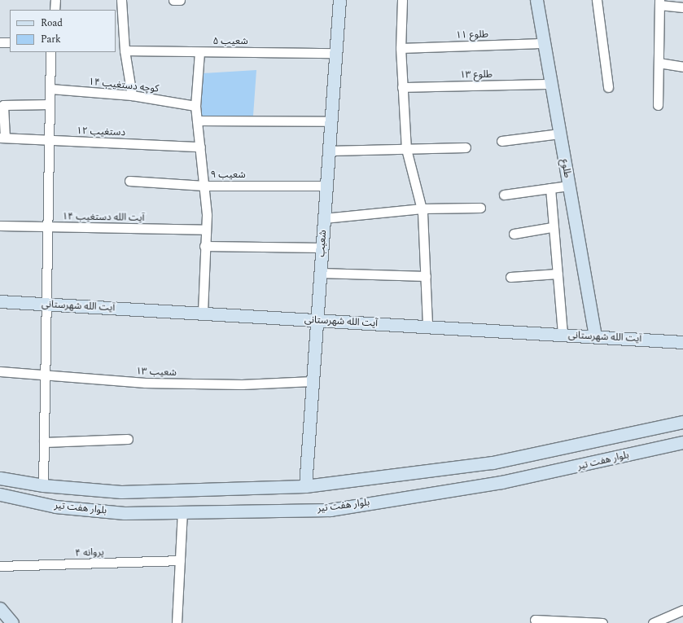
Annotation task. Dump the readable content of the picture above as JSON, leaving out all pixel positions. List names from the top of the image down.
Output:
{
  "streets": {
    "street": [
      "طلوع ۱۱",
      "شعیب ۵",
      "طلوع ۱۳",
      "کوچه دستغیب ۱۴",
      "دستغیب ۱۲",
      "طلوع",
      "شعیب ۹",
      "آیت الله دستغیب ۱۴",
      "شعیب",
      "آیت الله شهرستانی",
      "شعیب ۱۳",
      "بلوار هفت تیر",
      "پروانه ۴"
    ]
  },
  "crossings": [
    ["طلوع ۱۱", "طلوع"],
    ["شعیب ۵", "شعیب"],
    ["طلوع ۱۳", "طلوع"],
    ["طلوع", "آیت الله شهرستانی"],
    ["شعیب ۹", "شعیب"],
    ["شعیب", "آیت الله شهرستانی"],
    ["شعیب", "شعیب ۱۳"],
    ["شعیب", "بلوار هفت تیر"]
  ],
  "legend": ["Road", "Park"]
}
